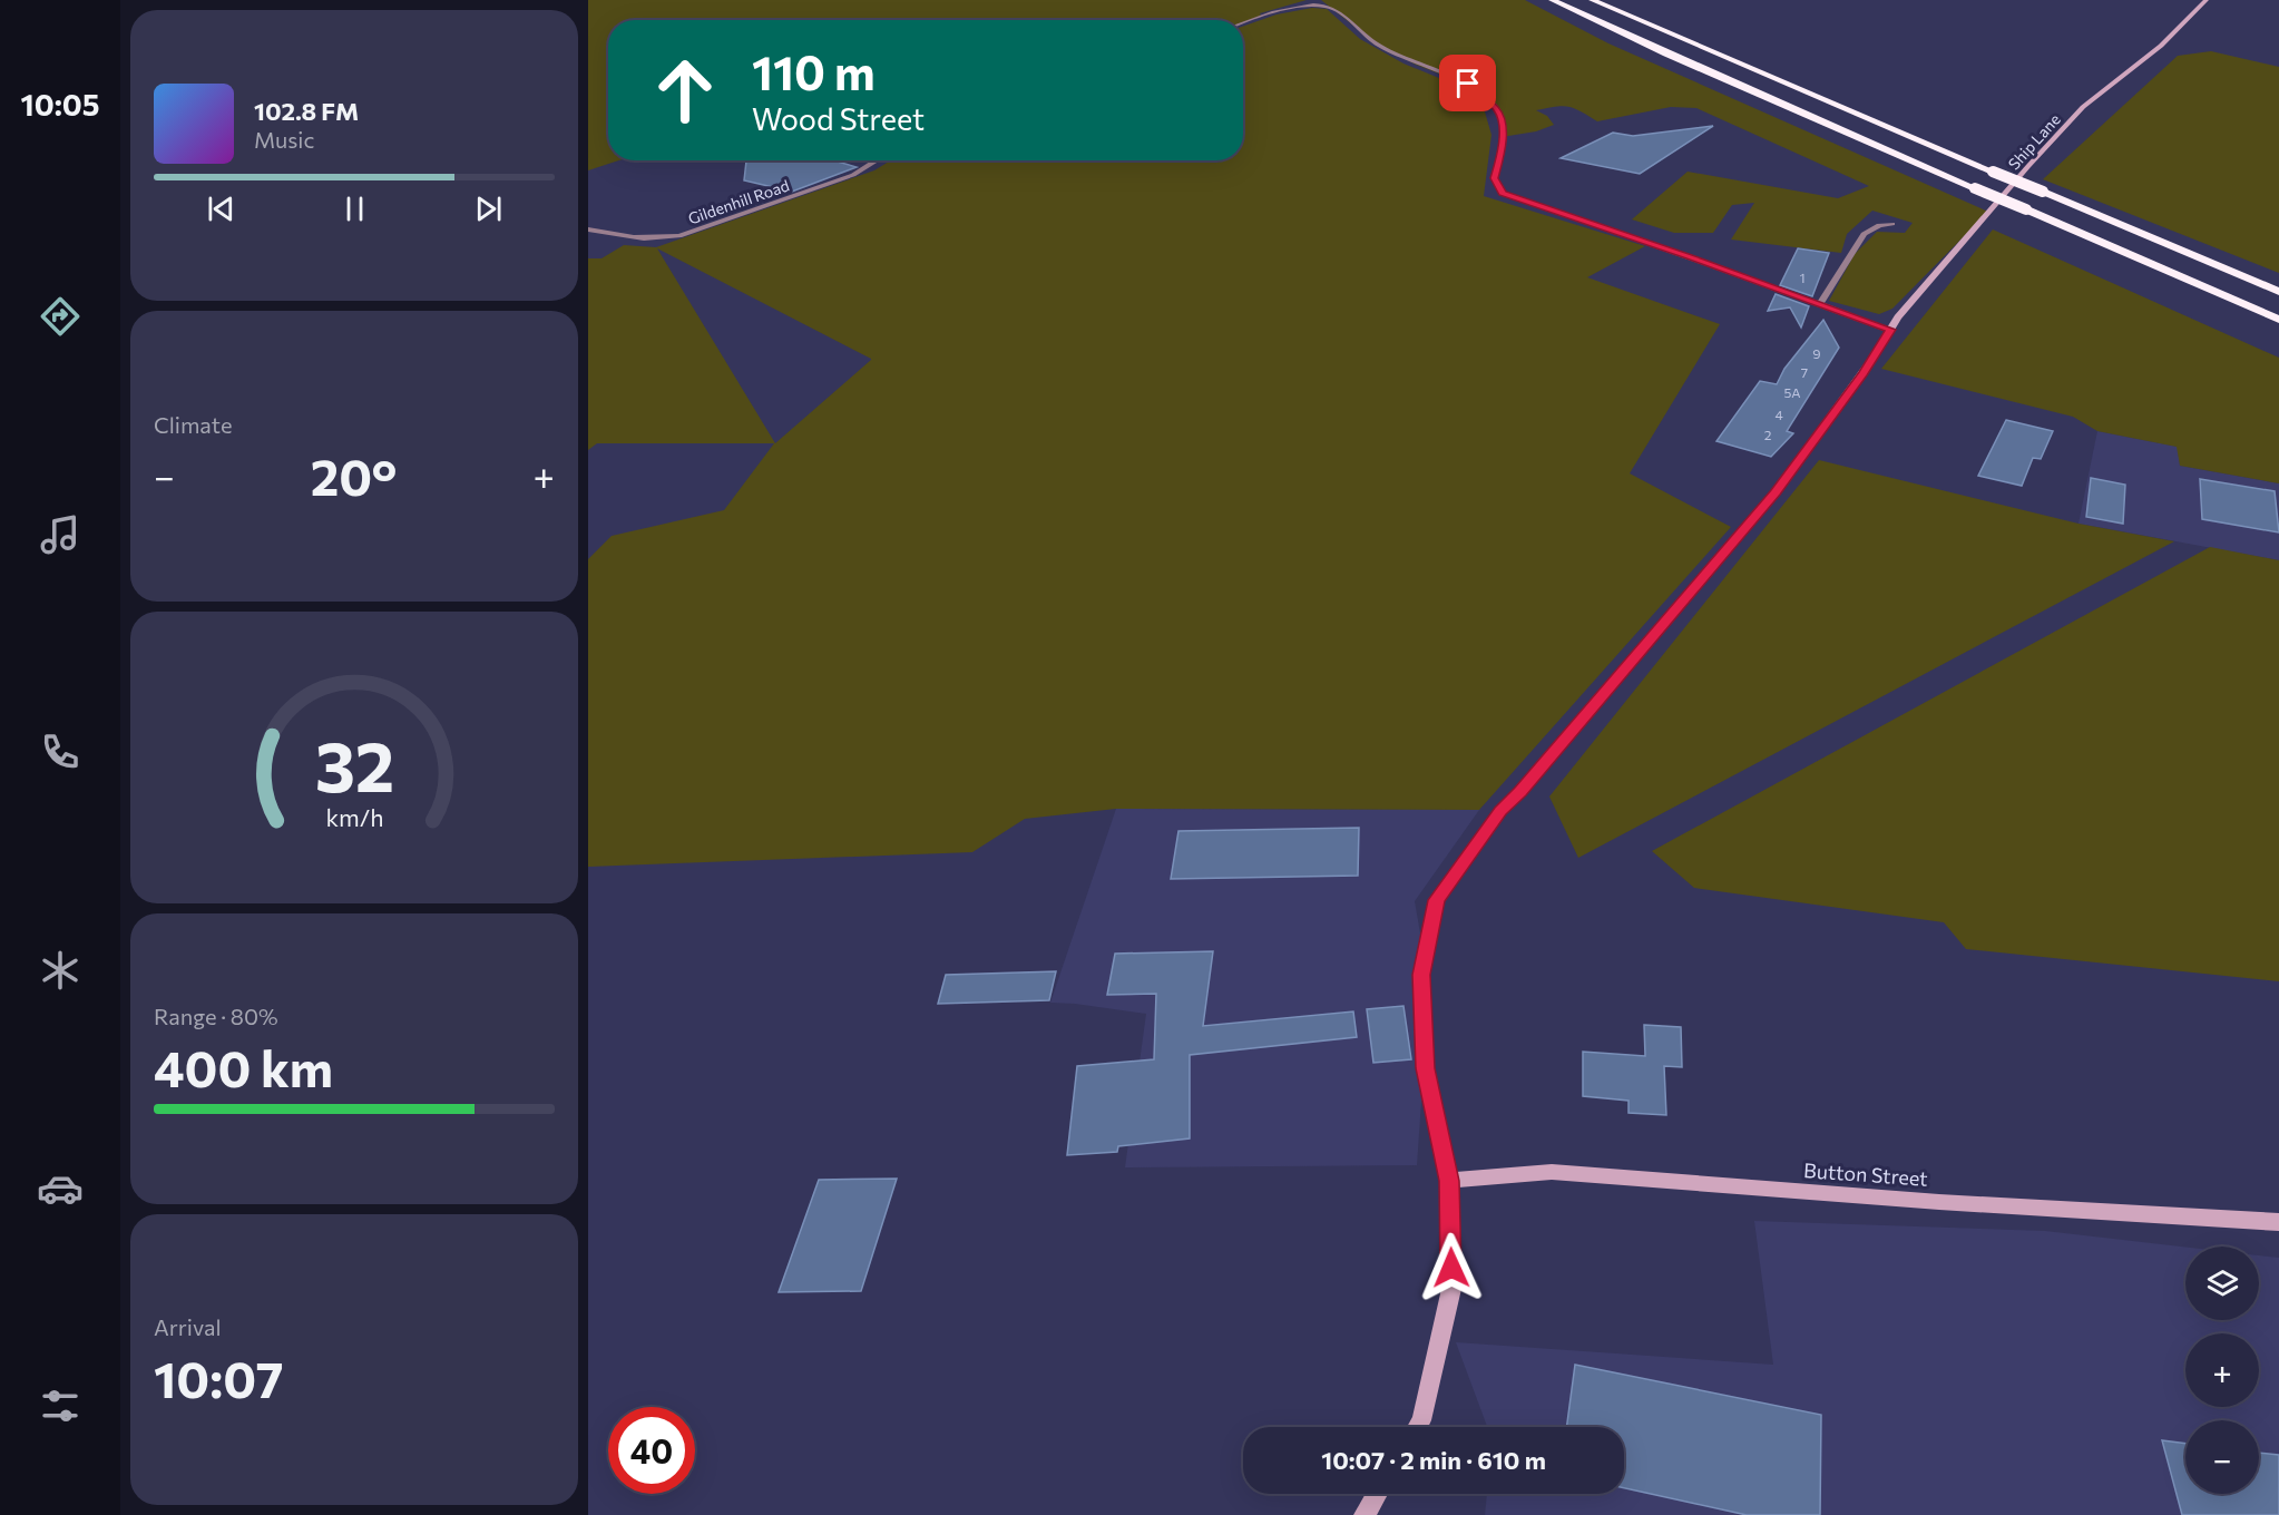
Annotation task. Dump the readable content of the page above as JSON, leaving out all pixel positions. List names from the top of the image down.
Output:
{
  "streets": {
    "street": ["Ship Lane", "Gildenhill Road", "Button Street"]
  },
  "crossings": [
    ["Ship Lane", "Button Street"]
  ],
  "house_numbers": [
    "1",
    "9",
    "7",
    "5A",
    "4",
    "2"
  ],
  "page": {
    "tabs": "10:05",
    "turn": ["110 m", "Wood Street"],
    "song": ["102.8 FM", "Music"],
    "tile": [
      "Climate",
      ["Range · 80%", "400 km"],
      ["Arrival", "10:07"]
    ],
    "heat": ["−", "20°", "+"],
    "map_buttons": ["+", "−"],
    "limit": "40",
    "trip": "10:07 · 2 min · 610 m",
    "gauge": ["32", "km/h"]
  }
}
